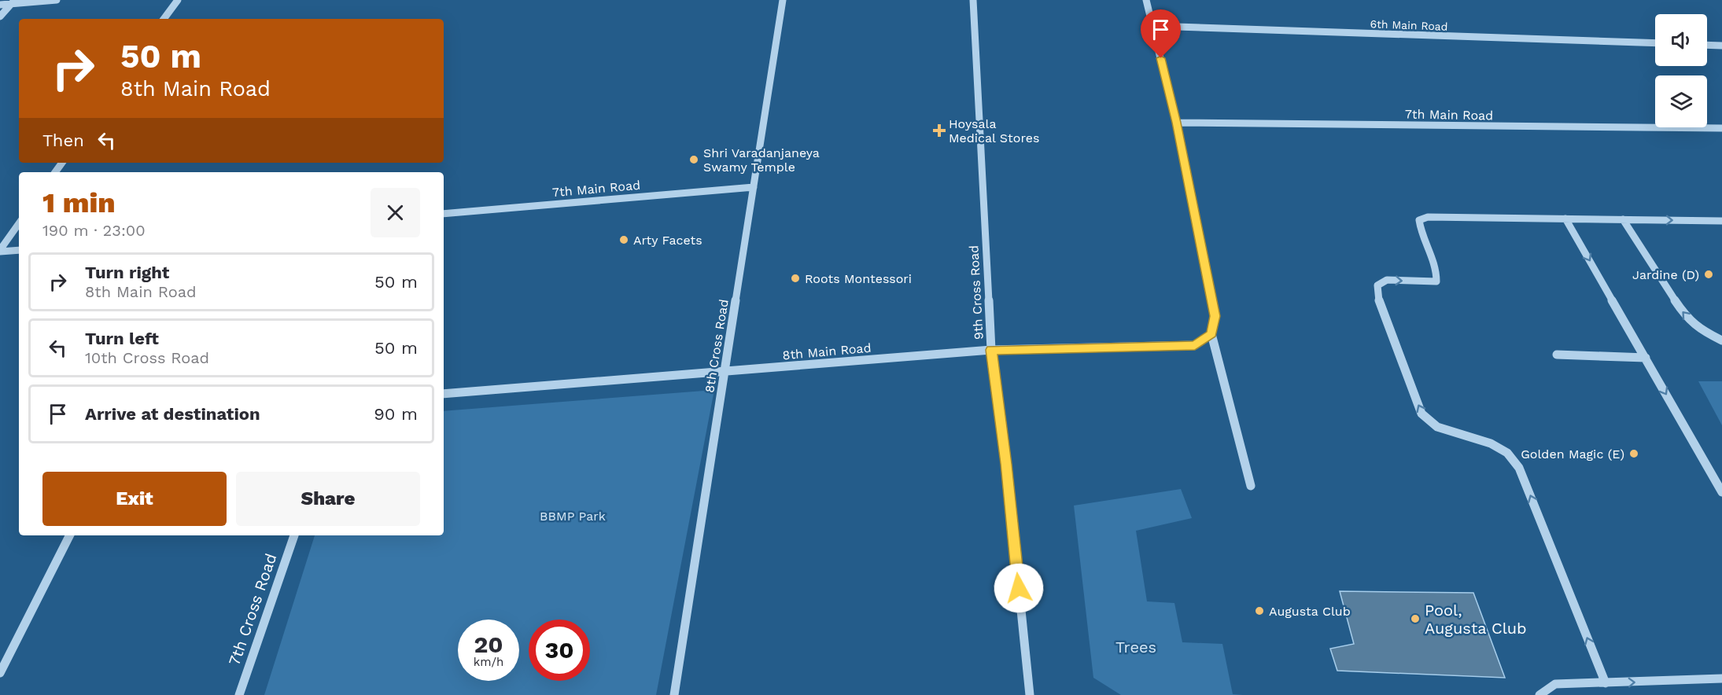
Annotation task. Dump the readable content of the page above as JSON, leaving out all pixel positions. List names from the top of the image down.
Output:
{
  "streets": {
    "street": [
      "6th Main Road",
      "7th Main Road",
      "9th Cross Road",
      "8th Cross Road",
      "8th Main Road",
      "7th Cross Road"
    ]
  },
  "crossings": [
    ["7th Main Road", "8th Cross Road"],
    ["9th Cross Road", "8th Main Road"],
    ["8th Cross Road", "8th Main Road"]
  ],
  "parks": ["BBMP Park", "Trees"],
  "places": {
    "health": ["Hoysala Medical Stores"],
    "other": [
      "Shri Varadanjaneya Swamy Temple",
      "Arty Facets",
      "Jardine (D)",
      "Roots Montessori",
      "Golden Magic (E)",
      "Augusta Club",
      "Pool, Augusta Club"
    ]
  },
  "page": {
    "turn": ["50 m", "8th Main Road"],
    "then": "Then",
    "heading": ["1 min", "190 m · 23:00"],
    "list": [
      {
        "name": "Turn right",
        "note": "8th Main Road",
        "value": "50 m"
      },
      {
        "name": "Turn left",
        "note": "10th Cross Road",
        "value": "50 m"
      },
      {
        "name": "Arrive at destination",
        "value": "90 m"
      }
    ],
    "buttons": ["Exit", "Share"],
    "speed": "20 km/h",
    "limit": "30"
  }
}
